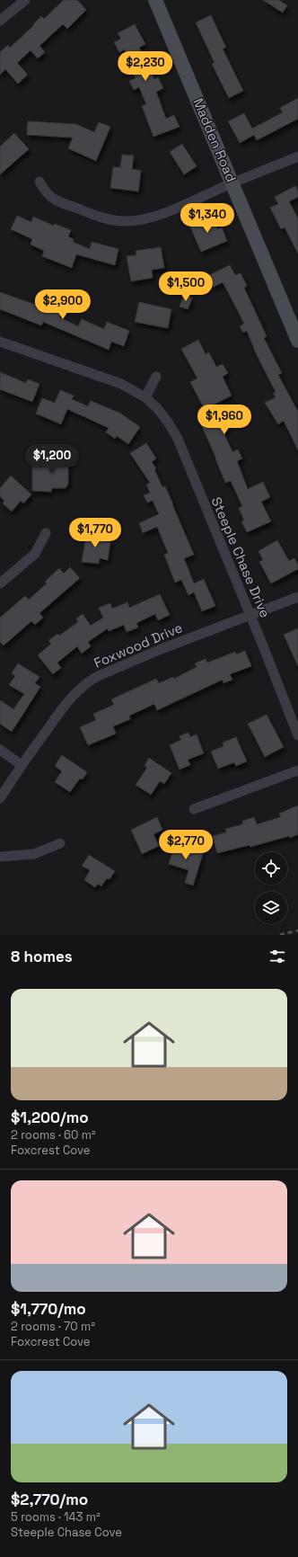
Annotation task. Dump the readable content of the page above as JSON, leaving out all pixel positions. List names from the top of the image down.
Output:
{
  "streets": {
    "street": ["Madden Road", "Steeple Chase Drive", "Foxwood Drive"]
  },
  "crossings": [
    ["Steeple Chase Drive", "Foxwood Drive"]
  ],
  "page": {
    "price": [
      "$2,230",
      "$1,340",
      "$1,500",
      "$2,900",
      "$1,960",
      "$1,200",
      "$1,770",
      "$2,770"
    ],
    "heading": "8 homes",
    "list": [
      {
        "name": "$1,200/mo",
        "note": "2 rooms · 60 m² · Foxcrest Cove"
      },
      {
        "name": "$1,770/mo",
        "note": "2 rooms · 70 m² · Foxcrest Cove"
      },
      {
        "name": "$2,770/mo",
        "note": "5 rooms · 143 m² · Steeple Chase Cove"
      }
    ]
  }
}
